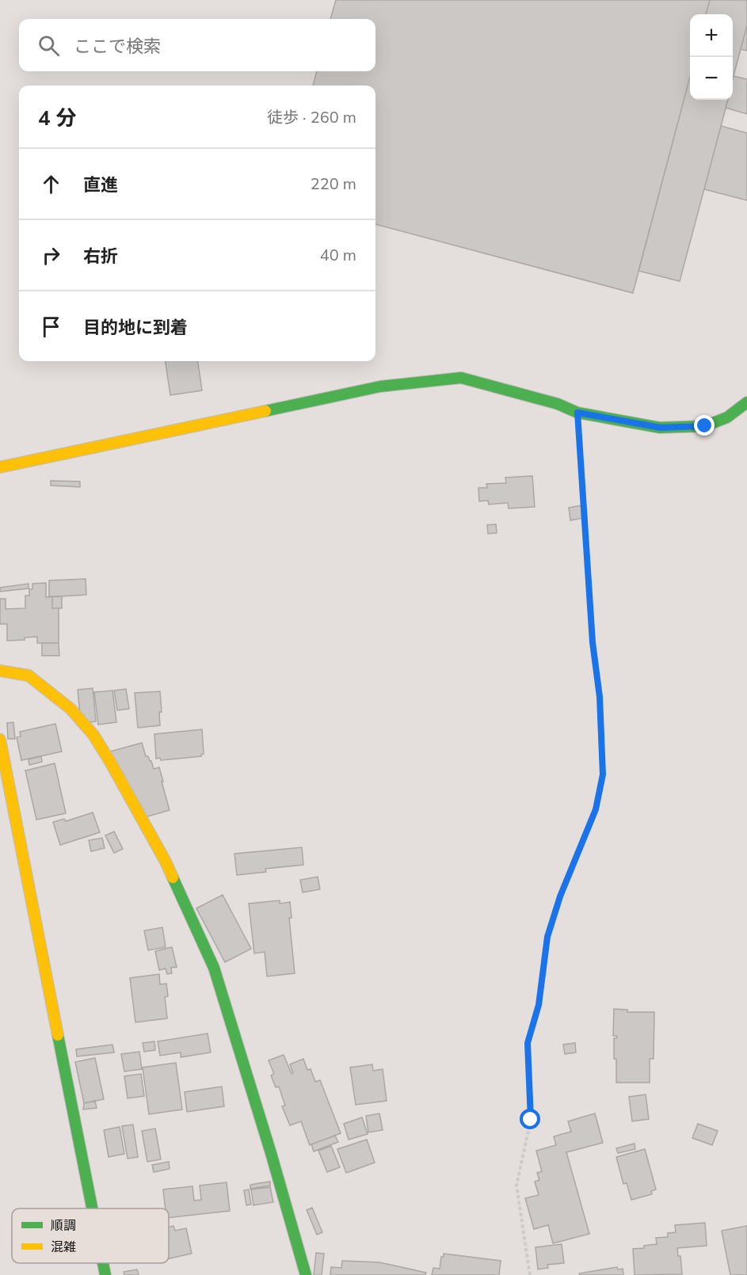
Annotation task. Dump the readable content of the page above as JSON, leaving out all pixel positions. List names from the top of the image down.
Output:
{
  "legend": ["順調", "混雑"],
  "page": {
    "map_buttons": ["+", "−"],
    "search": "ここで検索",
    "heading": ["4 分", "徒歩 · 260 m"],
    "list": [
      ["直進", "220 m"],
      ["右折", "40 m"],
      "目的地に到着"
    ]
  }
}
